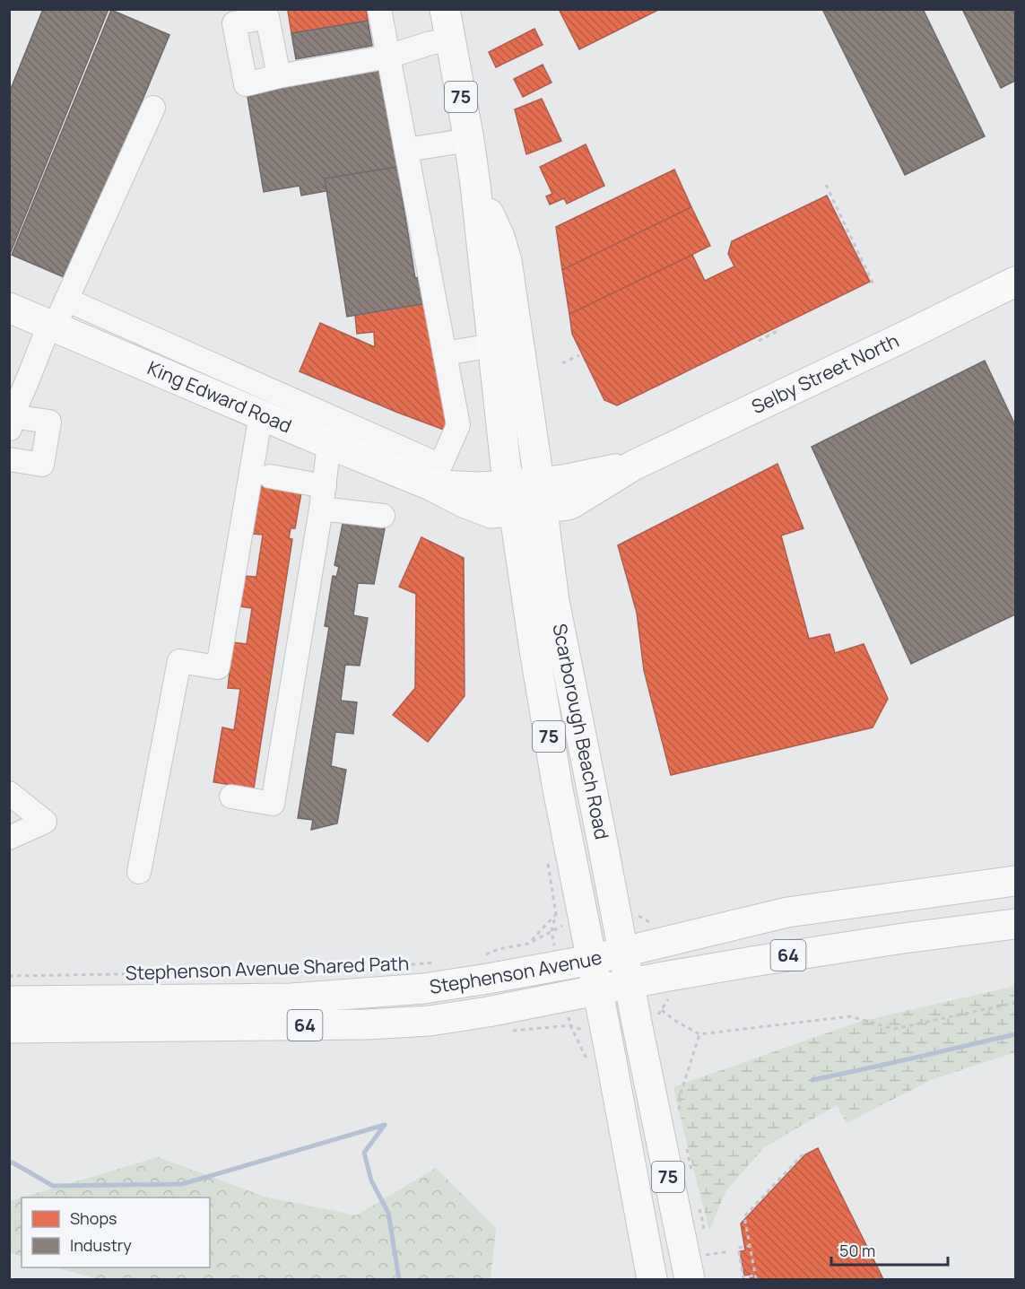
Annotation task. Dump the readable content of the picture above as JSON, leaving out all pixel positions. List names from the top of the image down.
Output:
{
  "streets": {
    "main road": [
      "75",
      "Selby Street North",
      "King Edward Road",
      "Scarborough Beach Road",
      "64",
      "Stephenson Avenue"
    ],
    "path": ["Stephenson Avenue Shared Path"]
  },
  "crossings": [
    ["Selby Street North", "King Edward Road"],
    ["Selby Street North", "Scarborough Beach Road"],
    ["King Edward Road", "Scarborough Beach Road"],
    ["Scarborough Beach Road", "Stephenson Avenue"]
  ],
  "legend": ["Shops", "Industry"],
  "scale_bar": "50 m"
}
